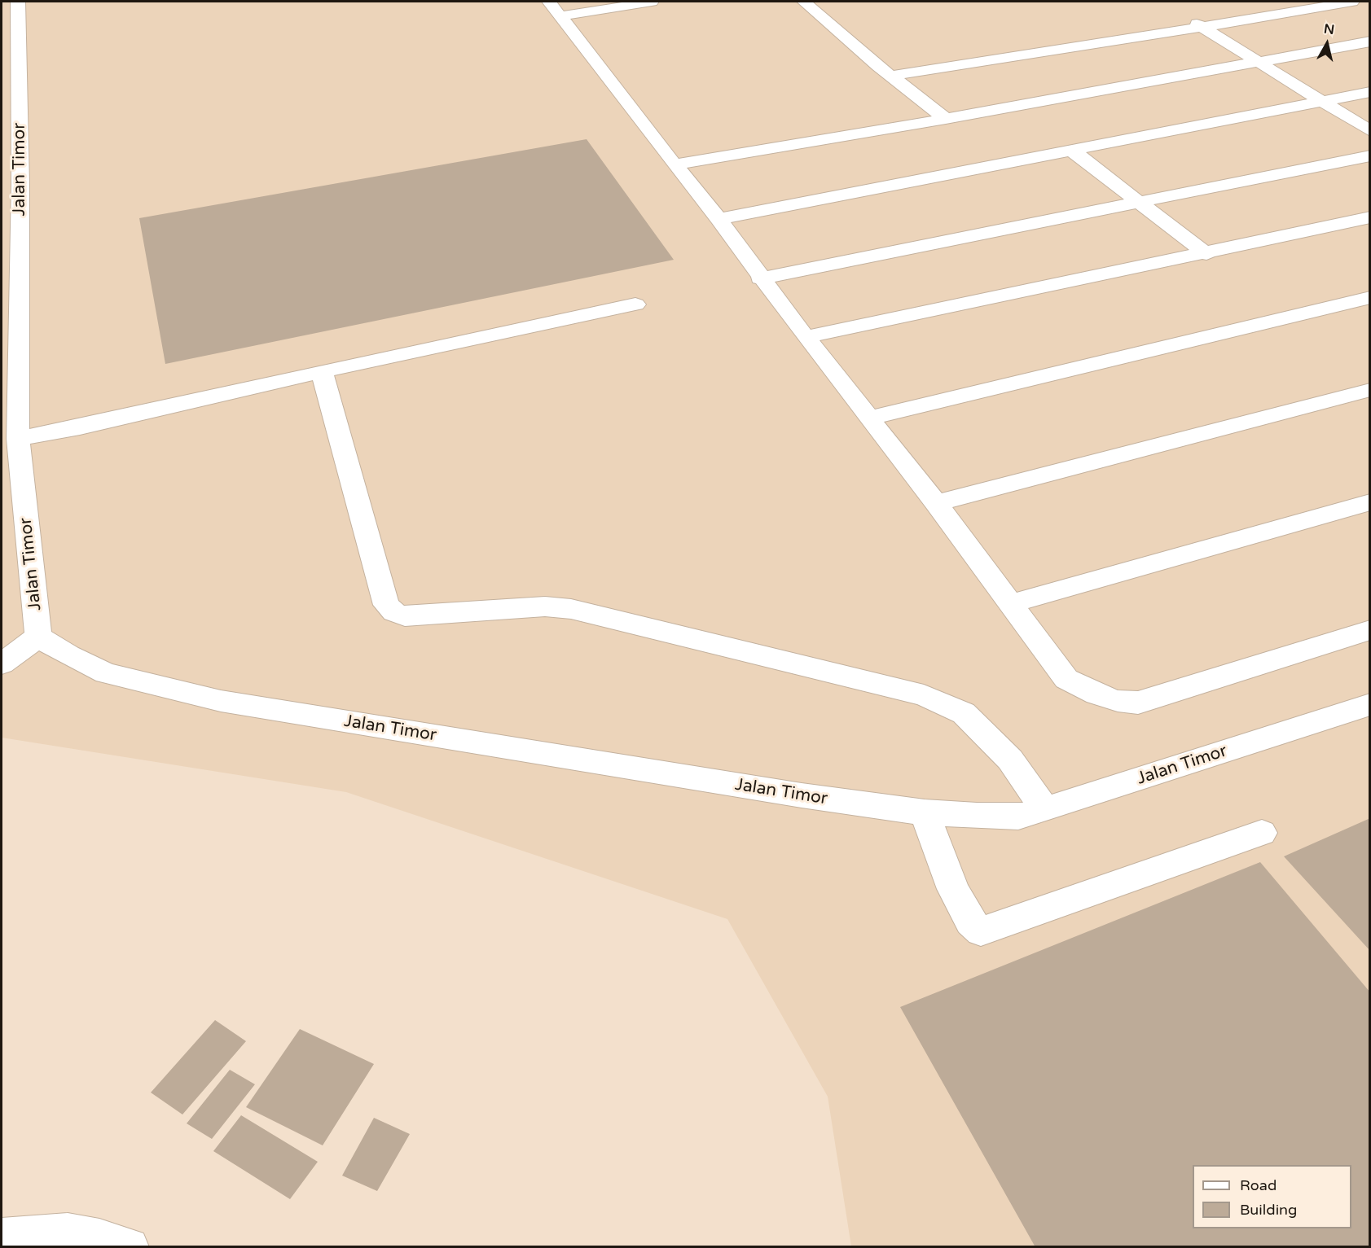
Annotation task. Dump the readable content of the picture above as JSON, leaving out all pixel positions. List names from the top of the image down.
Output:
{
  "streets": {
    "street": ["Jalan Timor"]
  },
  "legend": ["Road", "Building"],
  "north": "top"
}
